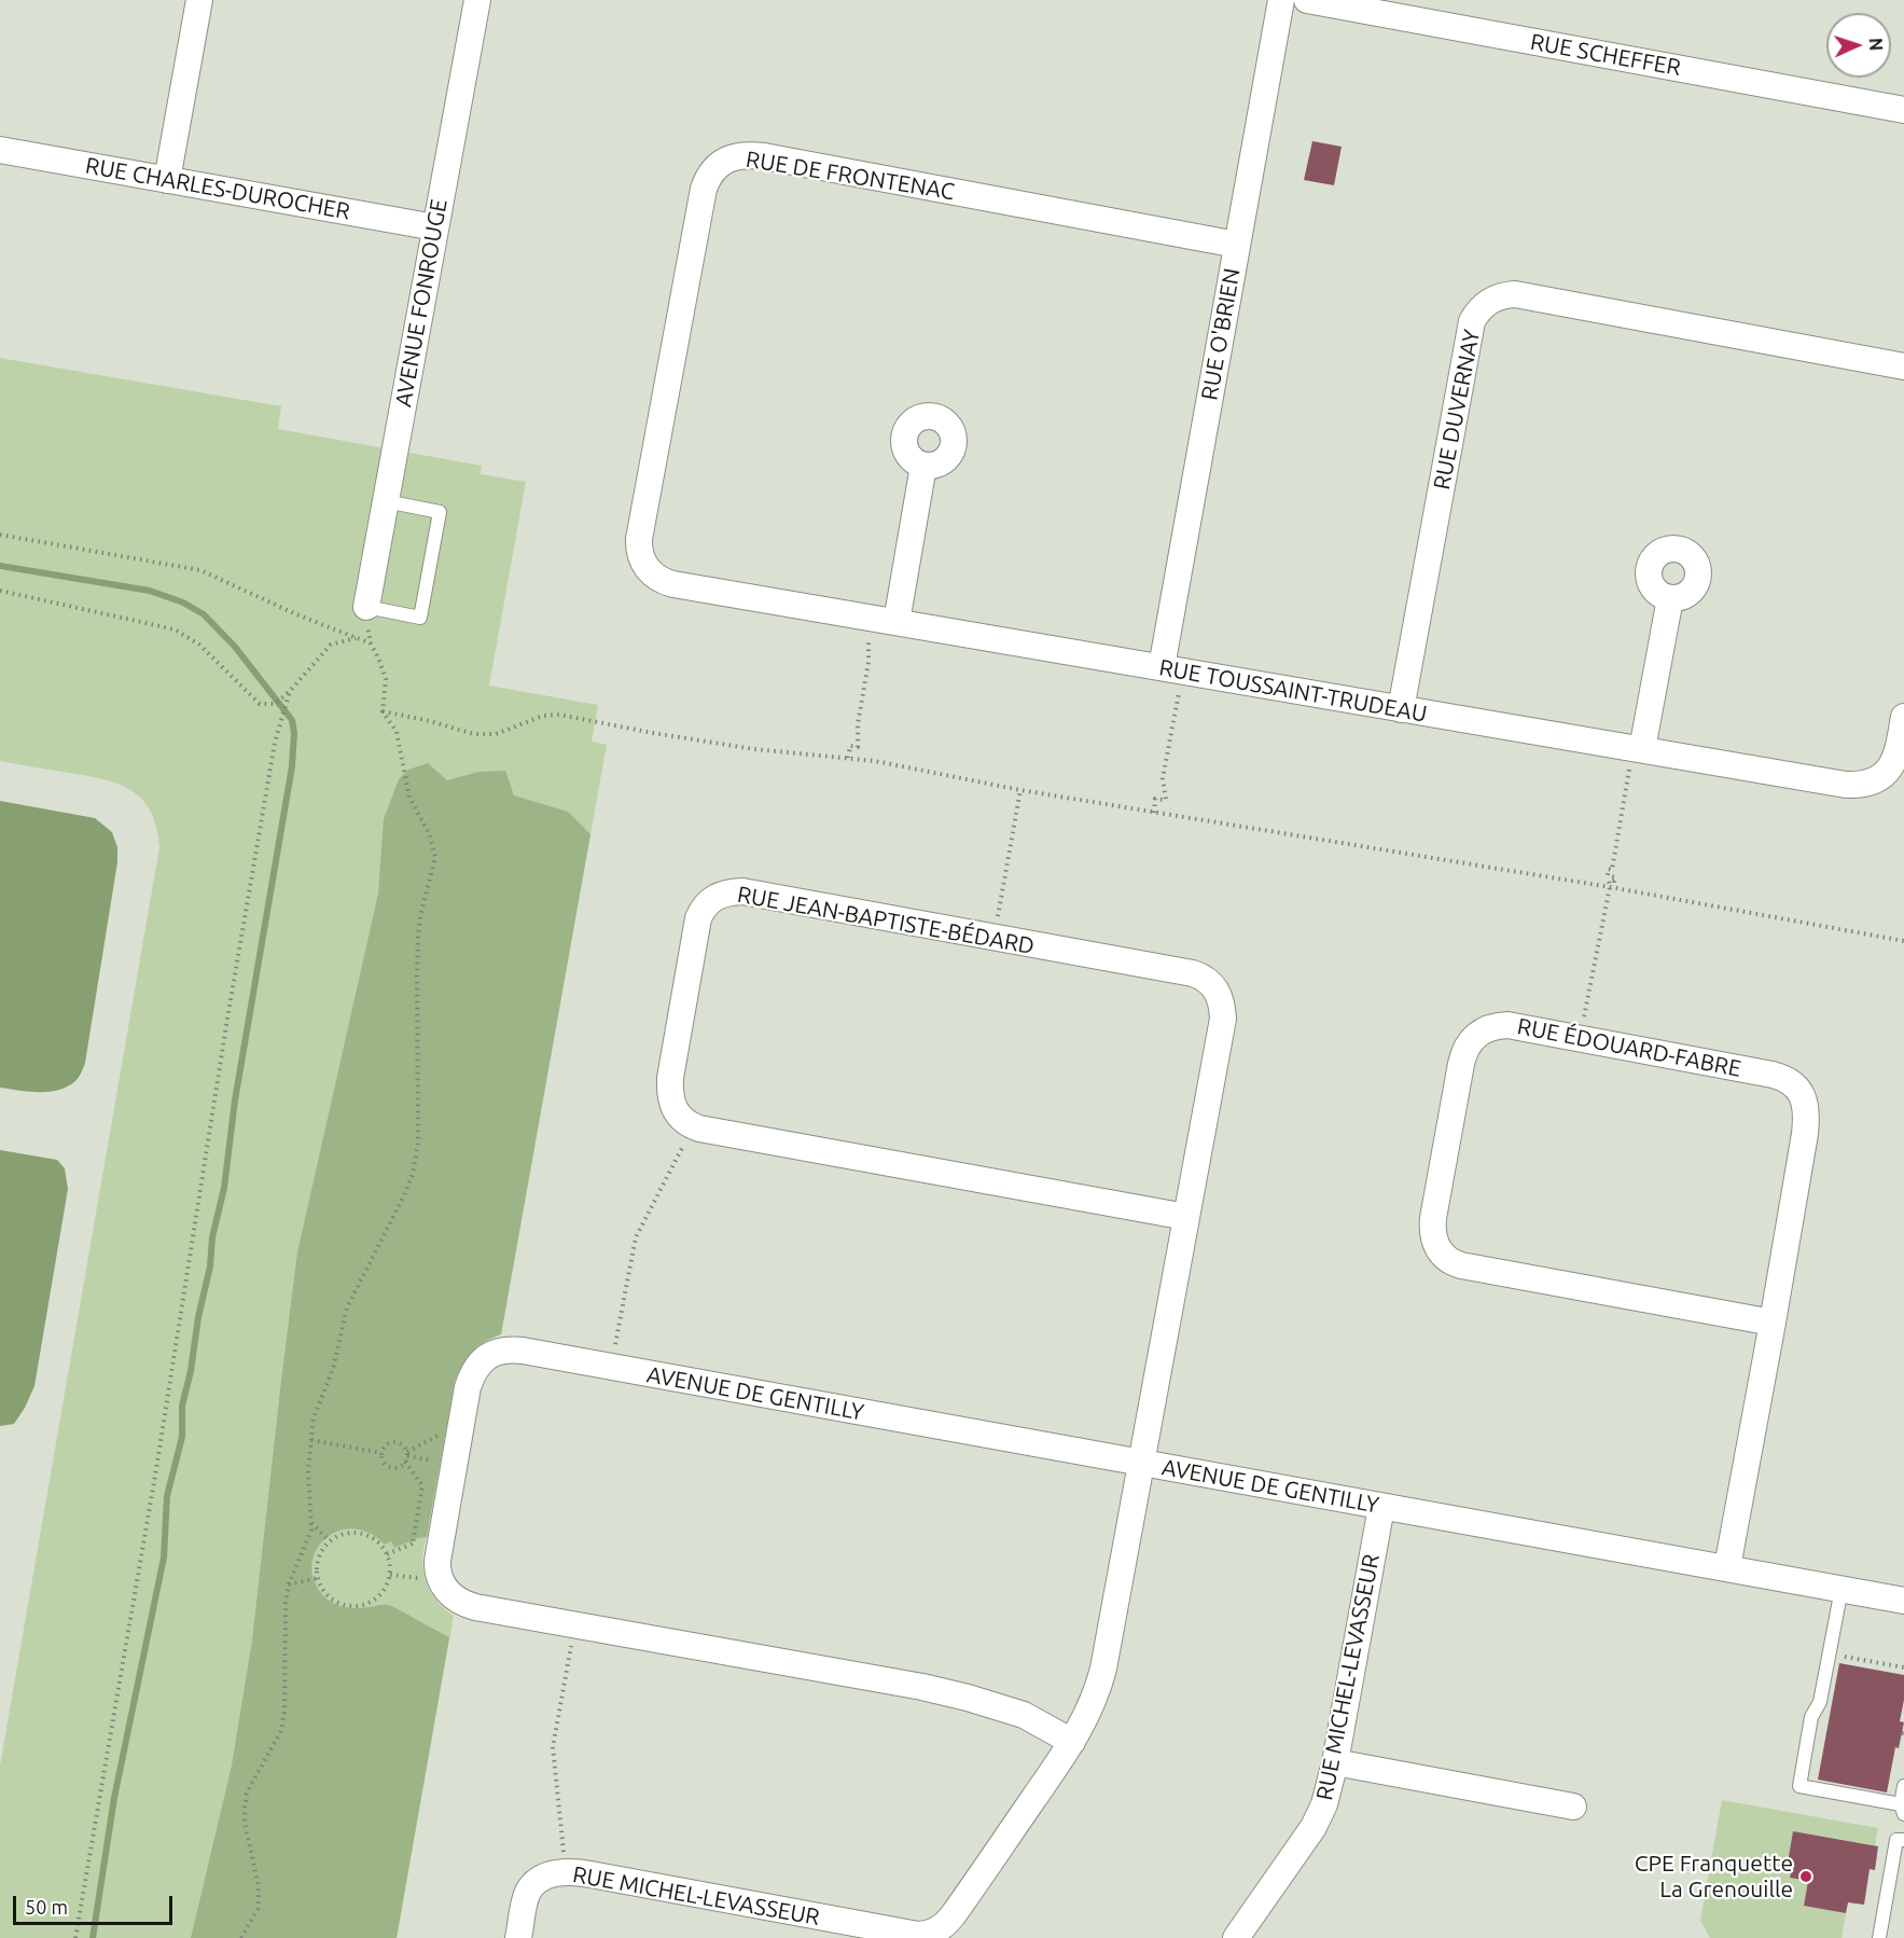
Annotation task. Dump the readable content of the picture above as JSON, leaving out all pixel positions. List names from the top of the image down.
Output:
{
  "streets": {
    "street": [
      "RUE SCHEFFER",
      "RUE DE FRONTENAC",
      "RUE CHARLES-DUROCHER",
      "AVENUE FONROUGE",
      "RUE O'BRIEN",
      "RUE DUVERNAY",
      "RUE TOUSSAINT-TRUDEAU",
      "RUE JEAN-BAPTISTE-BÉDARD",
      "RUE ÉDOUARD-FABRE",
      "AVENUE DE GENTILLY",
      "RUE MICHEL-LEVASSEUR"
    ]
  },
  "crossings": [
    ["RUE DE FRONTENAC", "RUE O'BRIEN"],
    ["RUE DE FRONTENAC", "RUE TOUSSAINT-TRUDEAU"],
    ["RUE CHARLES-DUROCHER", "AVENUE FONROUGE"],
    ["RUE O'BRIEN", "RUE TOUSSAINT-TRUDEAU"],
    ["RUE DUVERNAY", "RUE TOUSSAINT-TRUDEAU"],
    ["RUE JEAN-BAPTISTE-BÉDARD", "AVENUE DE GENTILLY"],
    ["RUE JEAN-BAPTISTE-BÉDARD", "RUE MICHEL-LEVASSEUR"],
    ["RUE ÉDOUARD-FABRE", "AVENUE DE GENTILLY"],
    ["AVENUE DE GENTILLY", "RUE MICHEL-LEVASSEUR"]
  ],
  "places": ["CPE Franquette La Grenouille"],
  "scale_bar": "50 m",
  "north": "right"
}
